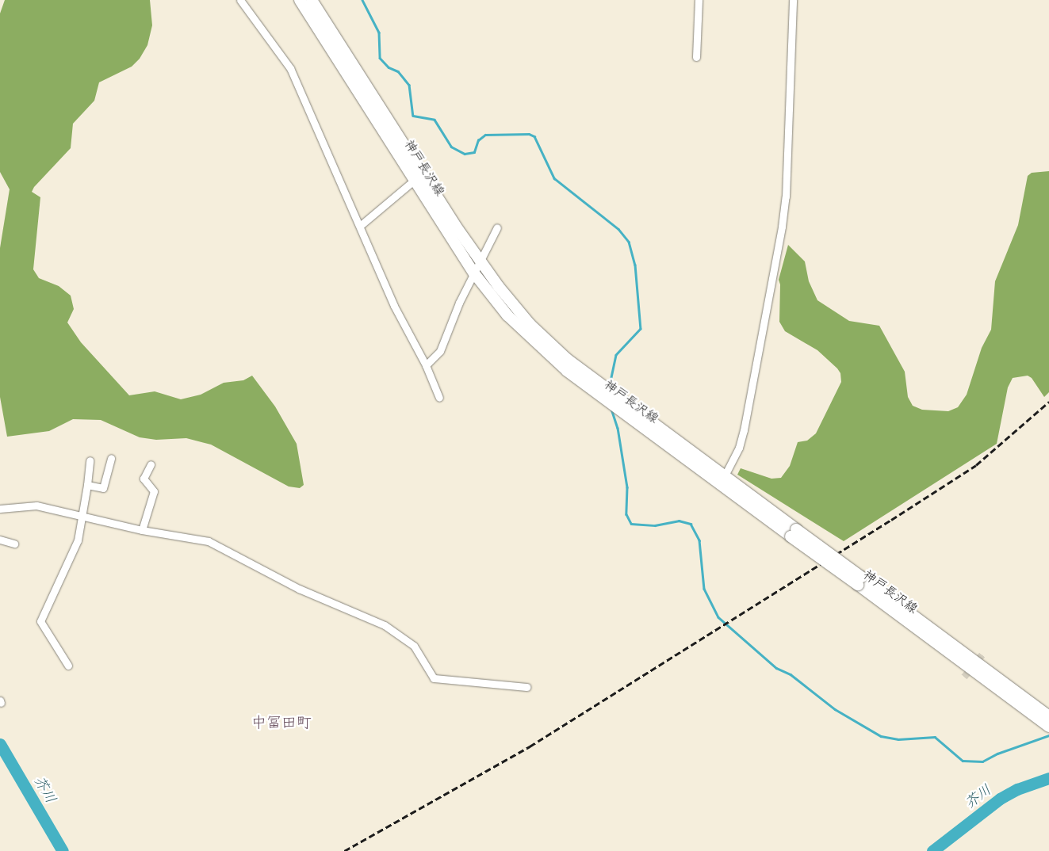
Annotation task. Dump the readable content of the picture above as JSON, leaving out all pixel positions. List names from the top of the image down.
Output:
{
  "streets": {
    "main road": ["神戸長沢線"]
  },
  "districts": ["中冨田町"],
  "water": ["芥川"]
}
